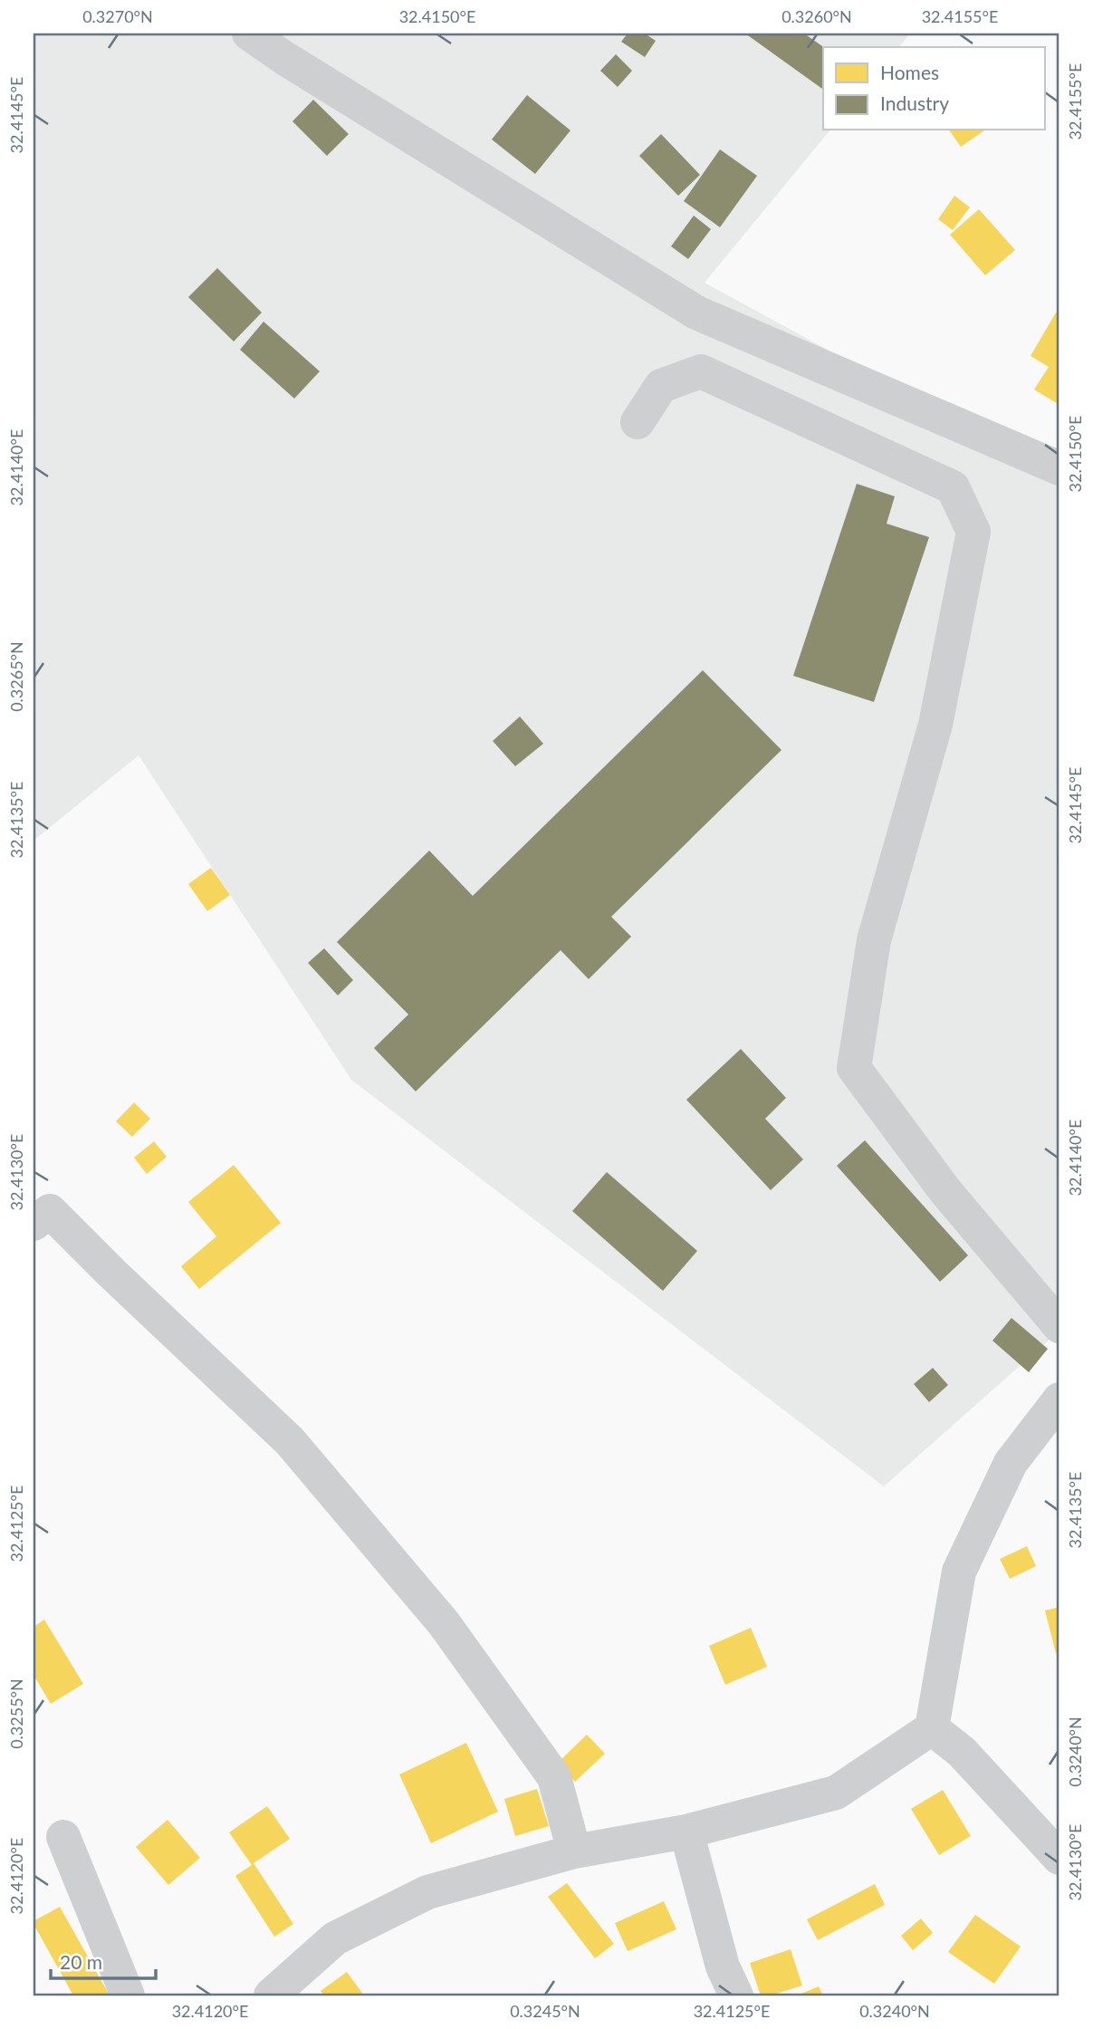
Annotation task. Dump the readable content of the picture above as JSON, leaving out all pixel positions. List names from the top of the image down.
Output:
{
  "legend": ["Homes", "Industry"],
  "scale_bar": "20 m",
  "coordinates": [
    "0.3270°N",
    "32.4150°E",
    "0.3260°N",
    "32.4155°E",
    "32.4145°E",
    "32.4140°E",
    "0.3265°N",
    "32.4135°E",
    "32.4130°E",
    "32.4125°E",
    "0.3255°N",
    "0.3240°N",
    "32.4120°E",
    "0.3245°N"
  ]
}
